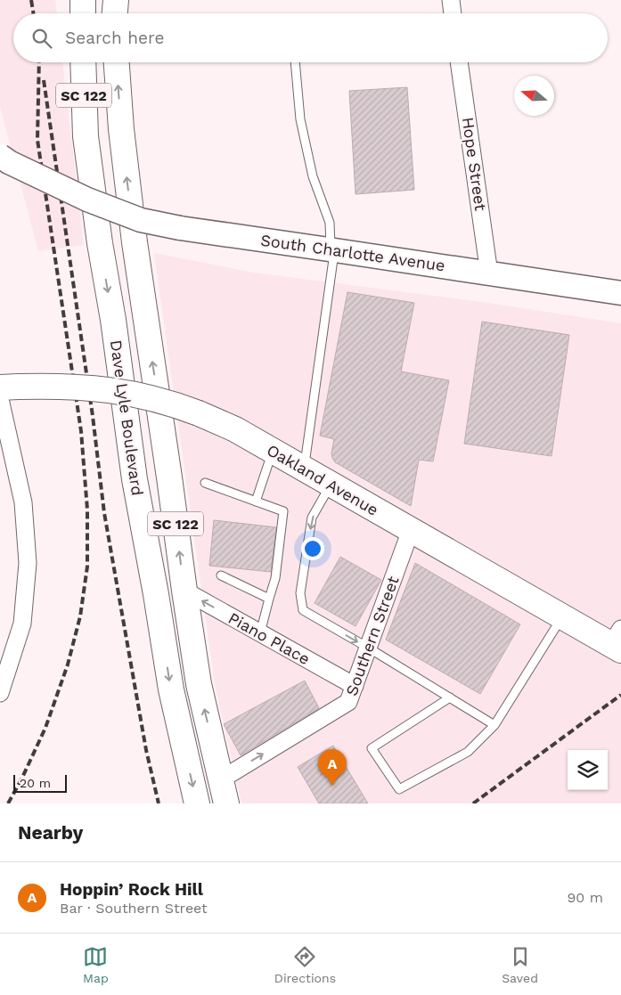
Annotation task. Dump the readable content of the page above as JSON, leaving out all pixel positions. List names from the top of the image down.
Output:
{
  "streets": {
    "main road": ["SC 122", "Dave Lyle Boulevard", "Oakland Avenue"],
    "street": [
      "Hope Street",
      "South Charlotte Avenue",
      "Southern Street",
      "Piano Place"
    ]
  },
  "crossings": [
    ["Hope Street", "South Charlotte Avenue"],
    ["Dave Lyle Boulevard", "Southern Street"],
    ["Dave Lyle Boulevard", "Piano Place"],
    ["Oakland Avenue", "Southern Street"],
    ["Southern Street", "Piano Place"]
  ],
  "one_way": ["Southern Street", "Piano Place"],
  "scale_bar": "20 m",
  "north": "left",
  "page": {
    "search": "Search here",
    "pins": "A",
    "scale": "20 m",
    "heading": "Nearby",
    "list": [
      {
        "mark": "A",
        "name": "Hoppin’ Rock Hill",
        "note": "Bar · Southern Street",
        "value": "90 m"
      }
    ],
    "nav": ["Map", "Directions", "Saved"]
  }
}
